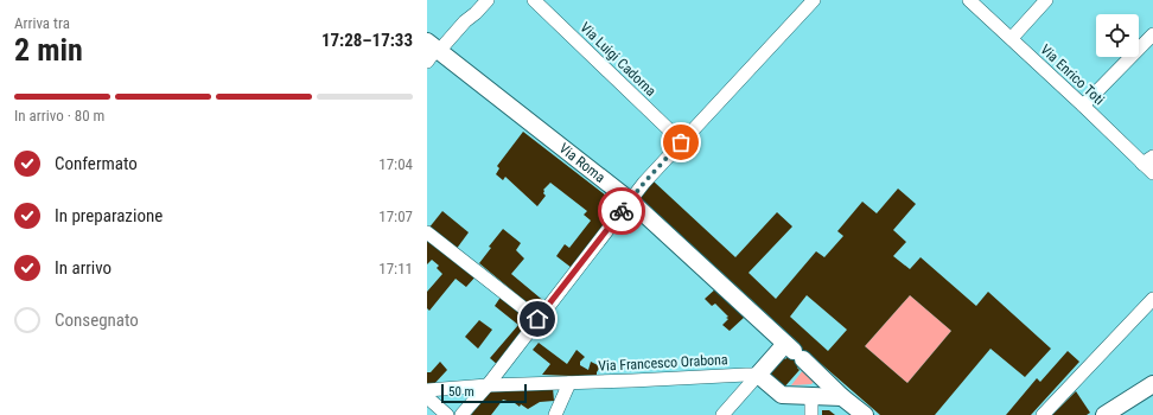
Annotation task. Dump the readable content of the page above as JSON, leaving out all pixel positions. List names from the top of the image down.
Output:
{
  "streets": {
    "street": [
      "Via Luigi Cadorna",
      "Via Enrico Toti",
      "Via Roma",
      "Via Francesco Orabona"
    ]
  },
  "scale_bar": "50 m",
  "page": {
    "heading": ["2 min", "Arriva tra", "17:28–17:33"],
    "bar": "In arrivo · 80 m",
    "list": [
      ["Confermato", "17:04"],
      ["In preparazione", "17:07"],
      ["In arrivo", "17:11"],
      "Consegnato"
    ],
    "scale": "50 m"
  }
}
